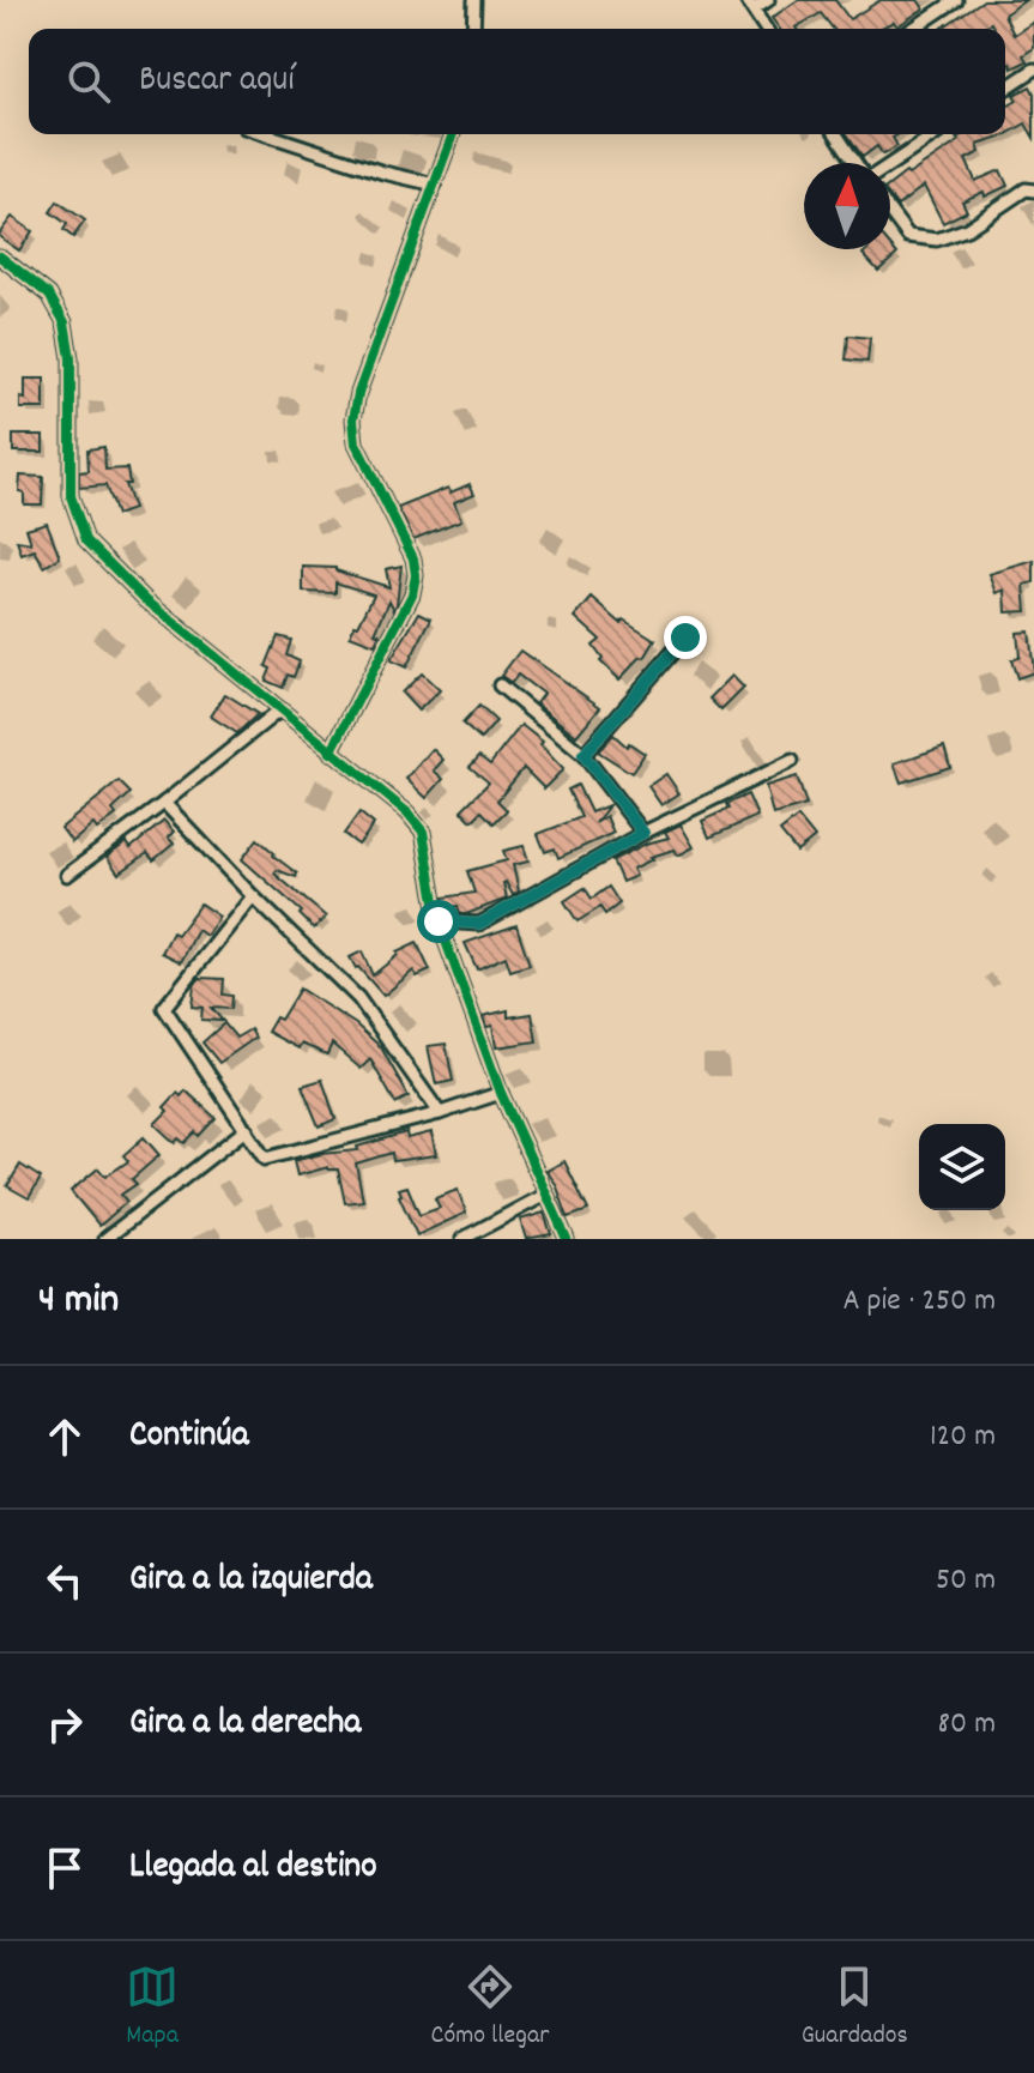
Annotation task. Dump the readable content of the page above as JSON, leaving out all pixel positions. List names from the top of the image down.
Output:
{
  "north": "top",
  "page": {
    "search": "Buscar aquí",
    "heading": ["4 min", "A pie · 250 m"],
    "list": [
      ["Continúa", "120 m"],
      ["Gira a la izquierda", "50 m"],
      ["Gira a la derecha", "80 m"],
      "Llegada al destino"
    ],
    "nav": ["Mapa", "Cómo llegar", "Guardados"]
  }
}
